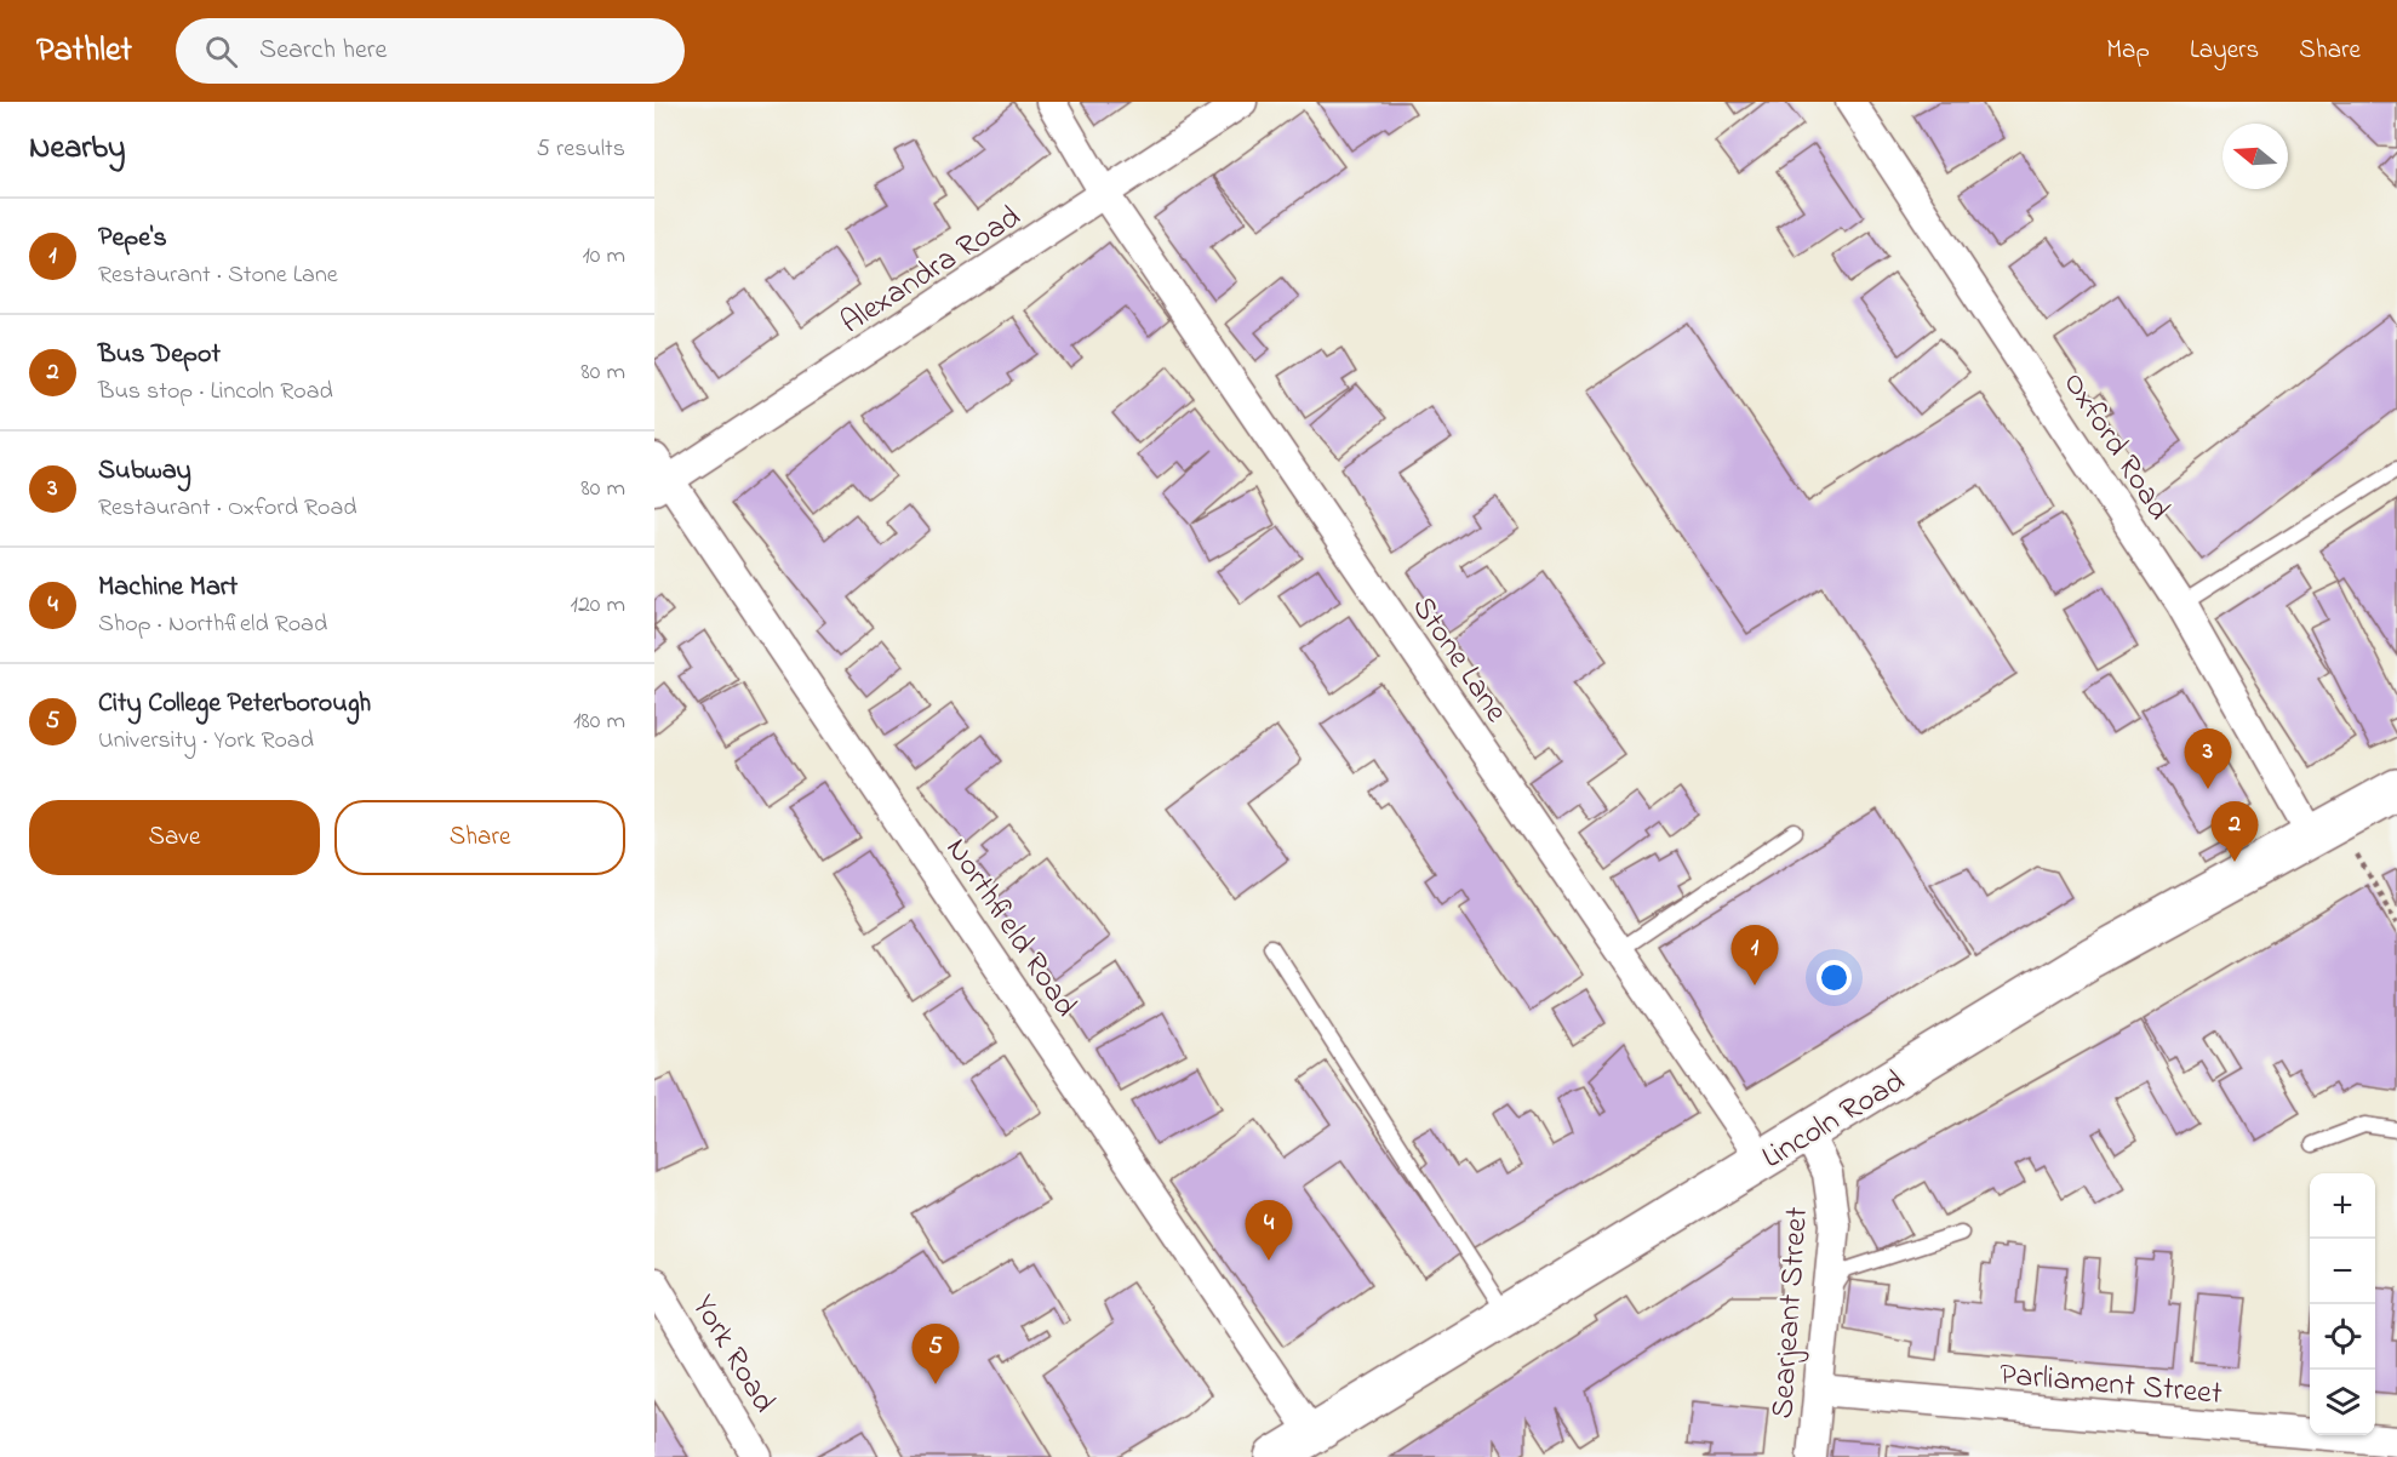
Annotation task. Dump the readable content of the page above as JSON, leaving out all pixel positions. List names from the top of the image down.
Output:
{
  "streets": {
    "street": [
      "Alexandra Road",
      "Oxford Road",
      "Stone Lane",
      "Northfield Road",
      "Lincoln Road",
      "Searjeant Street",
      "York Road",
      "Parliament Street"
    ]
  },
  "crossings": [
    ["Alexandra Road", "Stone Lane"],
    ["Alexandra Road", "Northfield Road"],
    ["Oxford Road", "Lincoln Road"],
    ["Stone Lane", "Lincoln Road"],
    ["Northfield Road", "Lincoln Road"],
    ["Lincoln Road", "Searjeant Street"],
    ["Searjeant Street", "Parliament Street"]
  ],
  "north": "left",
  "page": {
    "header": "Pathlet",
    "search": "Search here",
    "nav": ["Map", "Layers", "Share"],
    "heading": ["Nearby", "5 results"],
    "list": [
      {
        "mark": "1",
        "name": "Pepe's",
        "note": "Restaurant · Stone Lane",
        "value": "10 m"
      },
      {
        "mark": "2",
        "name": "Bus Depot",
        "note": "Bus stop · Lincoln Road",
        "value": "80 m"
      },
      {
        "mark": "3",
        "name": "Subway",
        "note": "Restaurant · Oxford Road",
        "value": "80 m"
      },
      {
        "mark": "4",
        "name": "Machine Mart",
        "note": "Shop · Northfield Road",
        "value": "120 m"
      },
      {
        "mark": "5",
        "name": "City College Peterborough",
        "note": "University · York Road",
        "value": "180 m"
      }
    ],
    "pins": [
      "3",
      "2",
      "1",
      "4",
      "5"
    ],
    "buttons": ["Save", "Share"],
    "map_buttons": ["+", "−"]
  }
}
